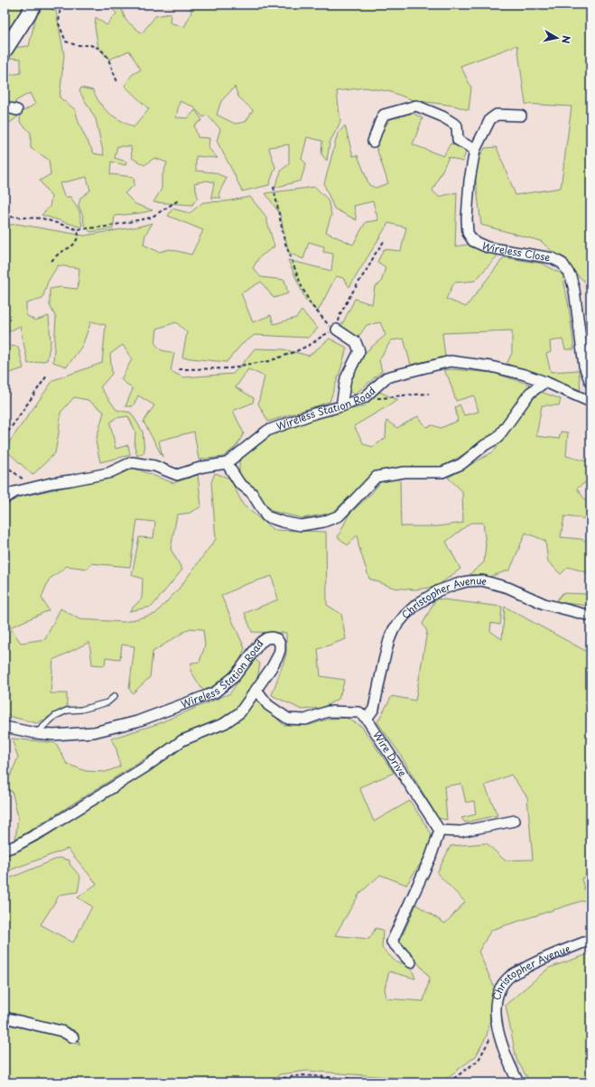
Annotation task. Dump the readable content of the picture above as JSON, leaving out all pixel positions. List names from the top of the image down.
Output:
{
  "streets": {
    "street": [
      "Wireless Close",
      "Wireless Station Road",
      "Christopher Avenue",
      "Wire Drive"
    ]
  },
  "crossings": [
    ["Christopher Avenue", "Wire Drive"]
  ],
  "north": "right"
}
